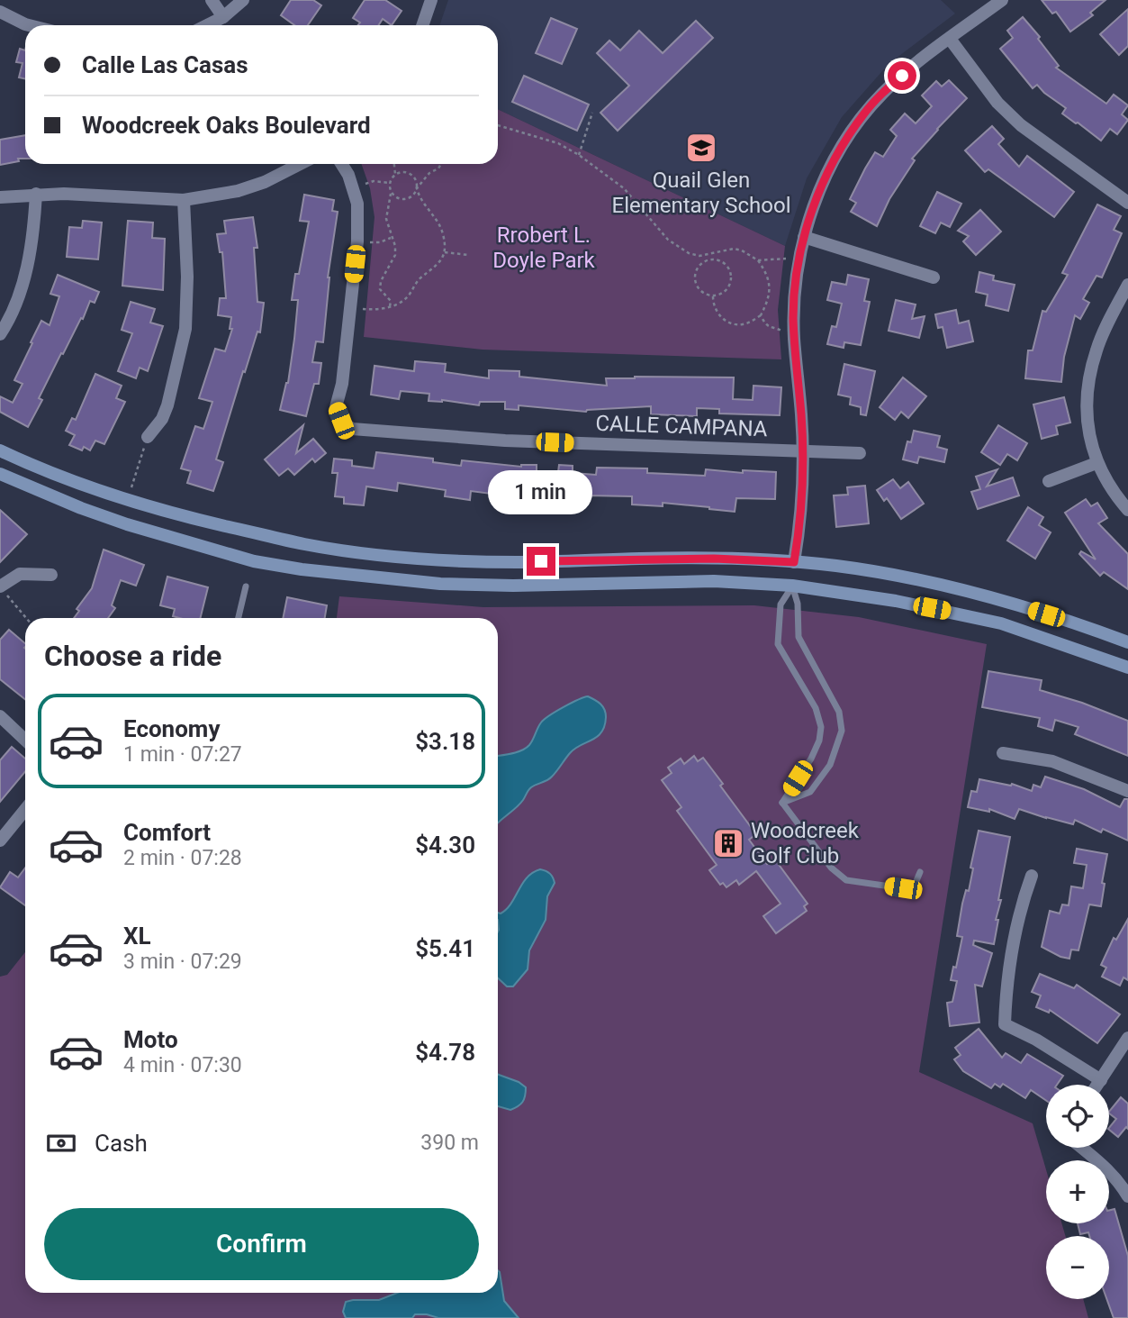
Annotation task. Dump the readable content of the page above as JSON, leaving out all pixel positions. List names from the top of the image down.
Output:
{
  "streets": {
    "street": ["CALLE CAMPANA"]
  },
  "parks": ["Rrobert L. Doyle Park"],
  "places": {
    "school or university": ["Quail Glen Elementary School"],
    "building": ["Woodcreek Golf Club"]
  },
  "page": {
    "banner": ["Calle Las Casas", "Woodcreek Oaks Boulevard"],
    "bubble": "1 min",
    "heading": "Choose a ride",
    "list": [
      {
        "name": "Economy",
        "note": "1 min · 07:27",
        "value": "$3.18"
      },
      {
        "name": "Comfort",
        "note": "2 min · 07:28",
        "value": "$4.30"
      },
      {
        "name": "XL",
        "note": "3 min · 07:29",
        "value": "$5.41"
      },
      {
        "name": "Moto",
        "note": "4 min · 07:30",
        "value": "$4.78"
      }
    ],
    "map_buttons": ["+", "−"],
    "pay": ["Cash", "390 m"],
    "buttons": "Confirm"
  }
}
